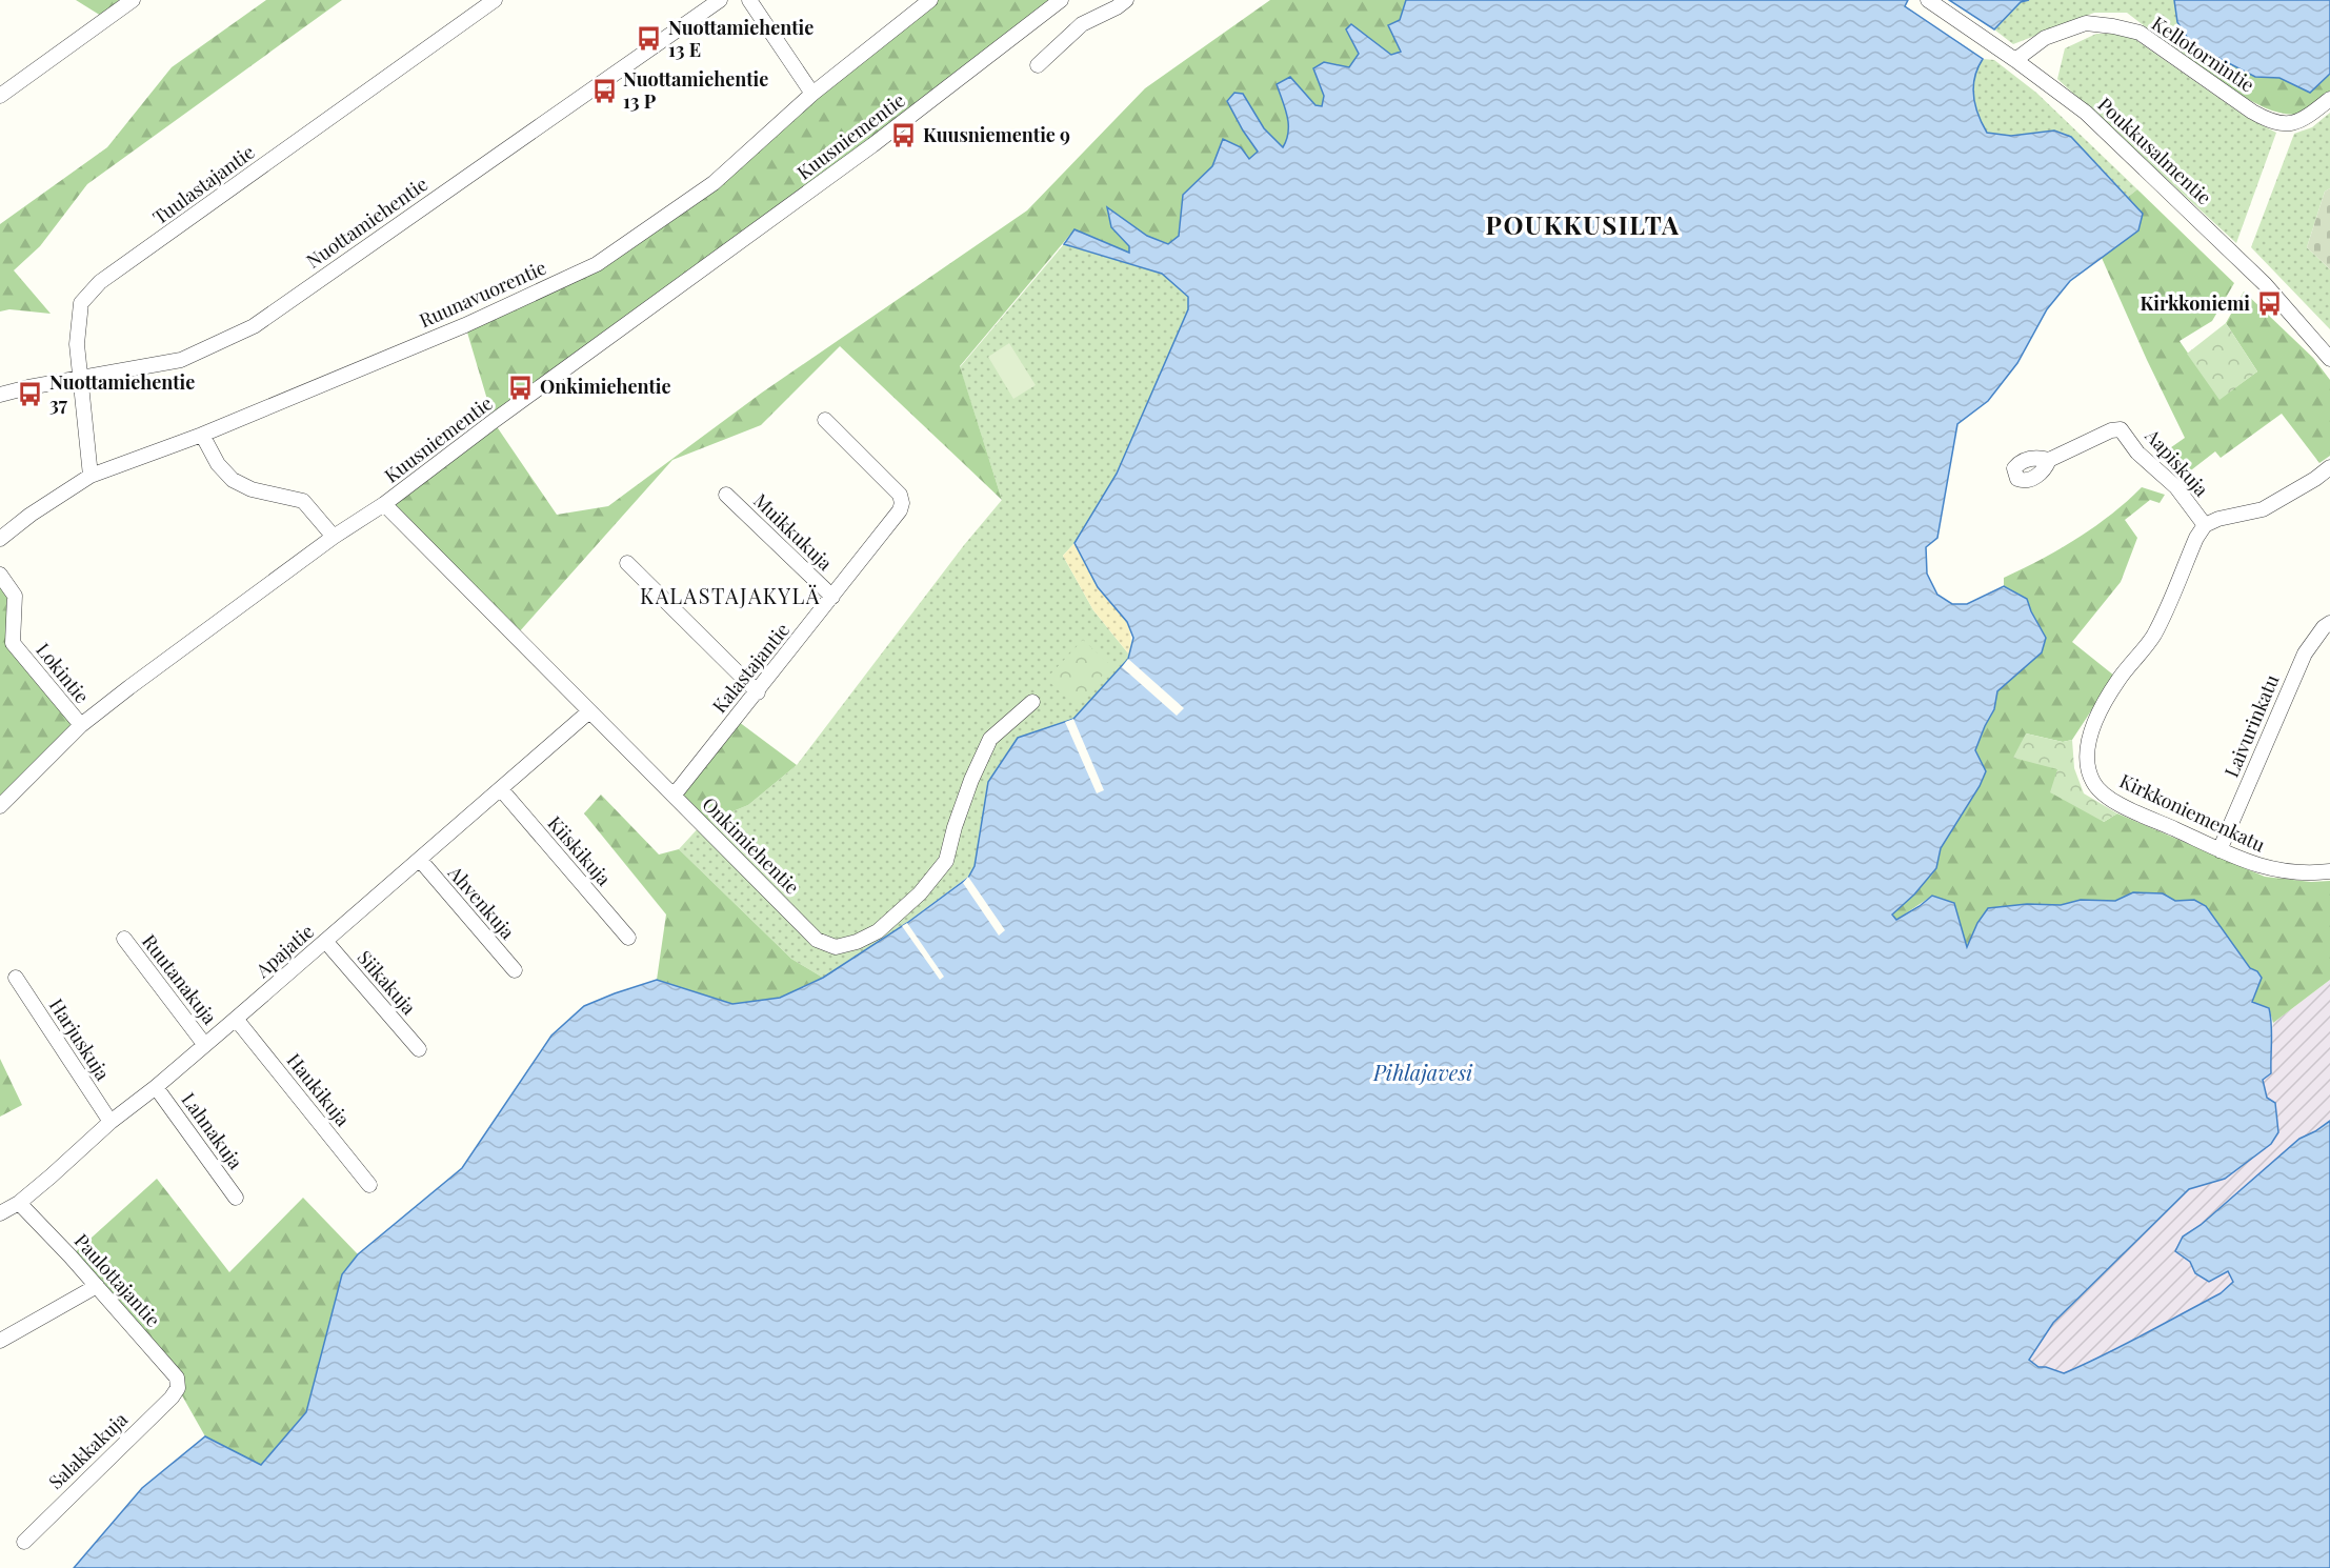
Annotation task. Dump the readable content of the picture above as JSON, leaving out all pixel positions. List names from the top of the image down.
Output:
{
  "streets": {
    "street": [
      "Kellotornintie",
      "Kuusniementie",
      "Poukkusalmentie",
      "Tuulastajantie",
      "Nuottamiehentie",
      "Ruunavuorentie",
      "Aapiskuja",
      "Muikkukuja",
      "Kalastajantie",
      "Lokintie",
      "Laivurinkatu",
      "Kirkkoniemenkatu",
      "Onkimiehentie",
      "Kiiskikuja",
      "Ahvenkuja",
      "Apajatie",
      "Ruutanakuja",
      "Siikakuja",
      "Harjuskuja",
      "Haukikuja",
      "Lahnakuja",
      "Paulottajantie",
      "Salakkakuja"
    ]
  },
  "crossings": [
    ["Kellotornintie", "Poukkusalmentie"],
    ["Kuusniementie", "Lokintie"],
    ["Kuusniementie", "Onkimiehentie"],
    ["Tuulastajantie", "Nuottamiehentie"],
    ["Tuulastajantie", "Ruunavuorentie"],
    ["Aapiskuja", "Kirkkoniemenkatu"],
    ["Muikkukuja", "Kalastajantie"],
    ["Kalastajantie", "Onkimiehentie"],
    ["Laivurinkatu", "Kirkkoniemenkatu"],
    ["Onkimiehentie", "Apajatie"],
    ["Kiiskikuja", "Apajatie"],
    ["Ahvenkuja", "Apajatie"],
    ["Apajatie", "Ruutanakuja"],
    ["Apajatie", "Siikakuja"],
    ["Apajatie", "Harjuskuja"],
    ["Apajatie", "Haukikuja"],
    ["Apajatie", "Lahnakuja"],
    ["Apajatie", "Paulottajantie"],
    ["Paulottajantie", "Salakkakuja"]
  ],
  "districts": ["POUKKUSILTA", "KALASTAJAKYLÄ"],
  "water": ["Pihlajavesi"],
  "places": {
    "bus stop": [
      "Nuottamiehentie 13 E",
      "Nuottamiehentie 13 P",
      "Kuusniementie 9",
      "Kirkkoniemi",
      "Onkimiehentie",
      "Nuottamiehentie 37"
    ]
  }
}
